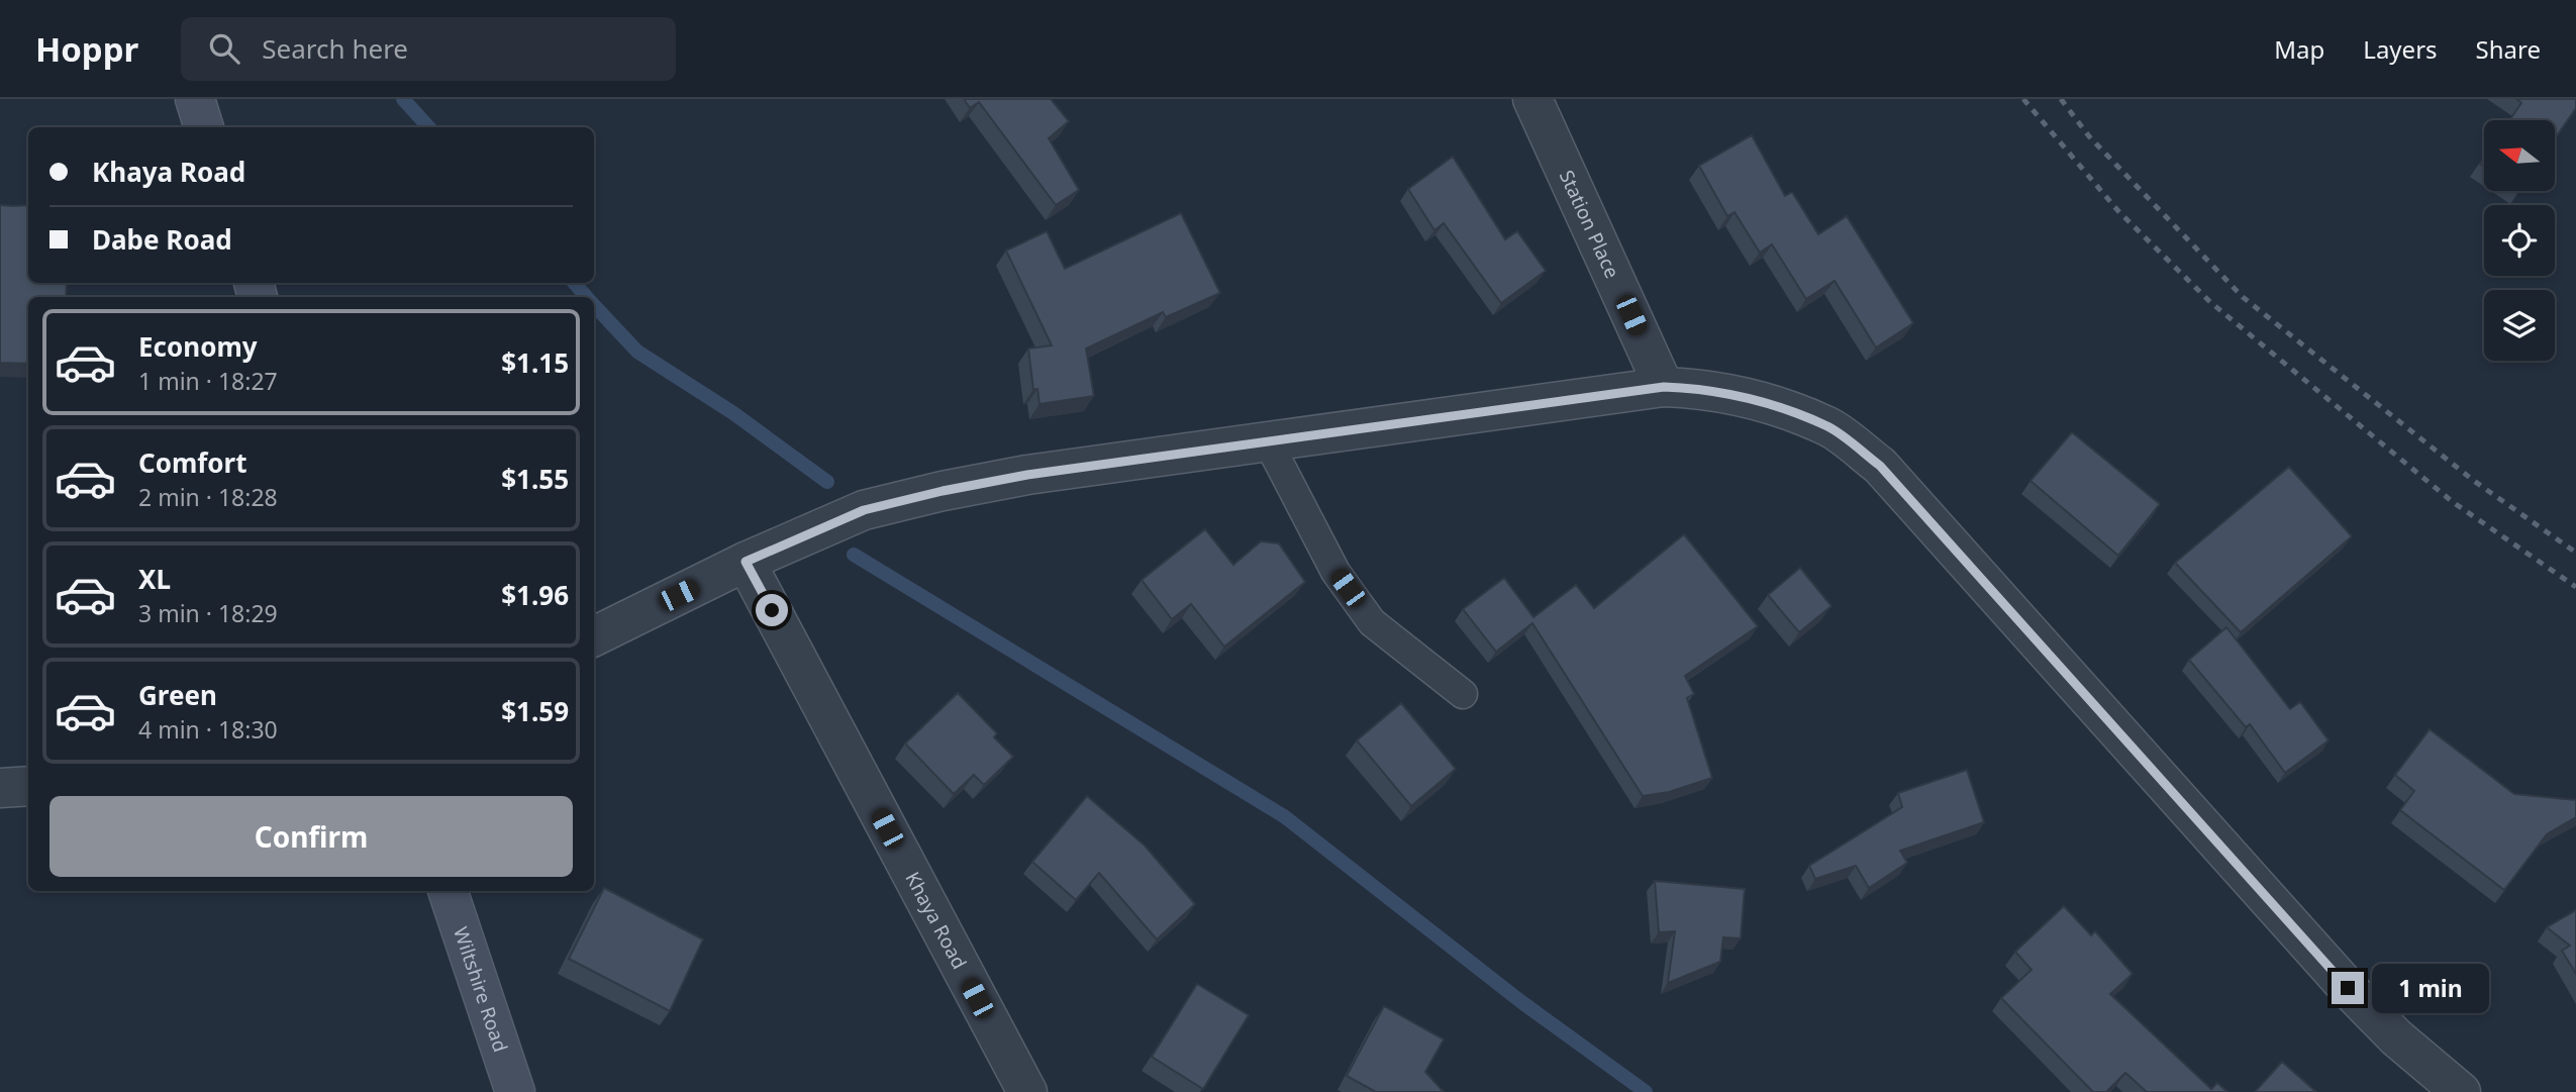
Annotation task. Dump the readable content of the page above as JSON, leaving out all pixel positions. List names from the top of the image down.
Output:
{
  "streets": {
    "street": ["Station Place", "Khaya Road", "Wiltshire Road"]
  },
  "north": "left",
  "page": {
    "header": "Hoppr",
    "search": "Search here",
    "nav": ["Map", "Layers", "Share"],
    "banner": ["Khaya Road", "Dabe Road"],
    "list": [
      {
        "name": "Economy",
        "note": "1 min · 18:27",
        "value": "$1.15"
      },
      {
        "name": "Comfort",
        "note": "2 min · 18:28",
        "value": "$1.55"
      },
      {
        "name": "XL",
        "note": "3 min · 18:29",
        "value": "$1.96"
      },
      {
        "name": "Green",
        "note": "4 min · 18:30",
        "value": "$1.59"
      }
    ],
    "buttons": "Confirm",
    "bubble": "1 min"
  }
}
